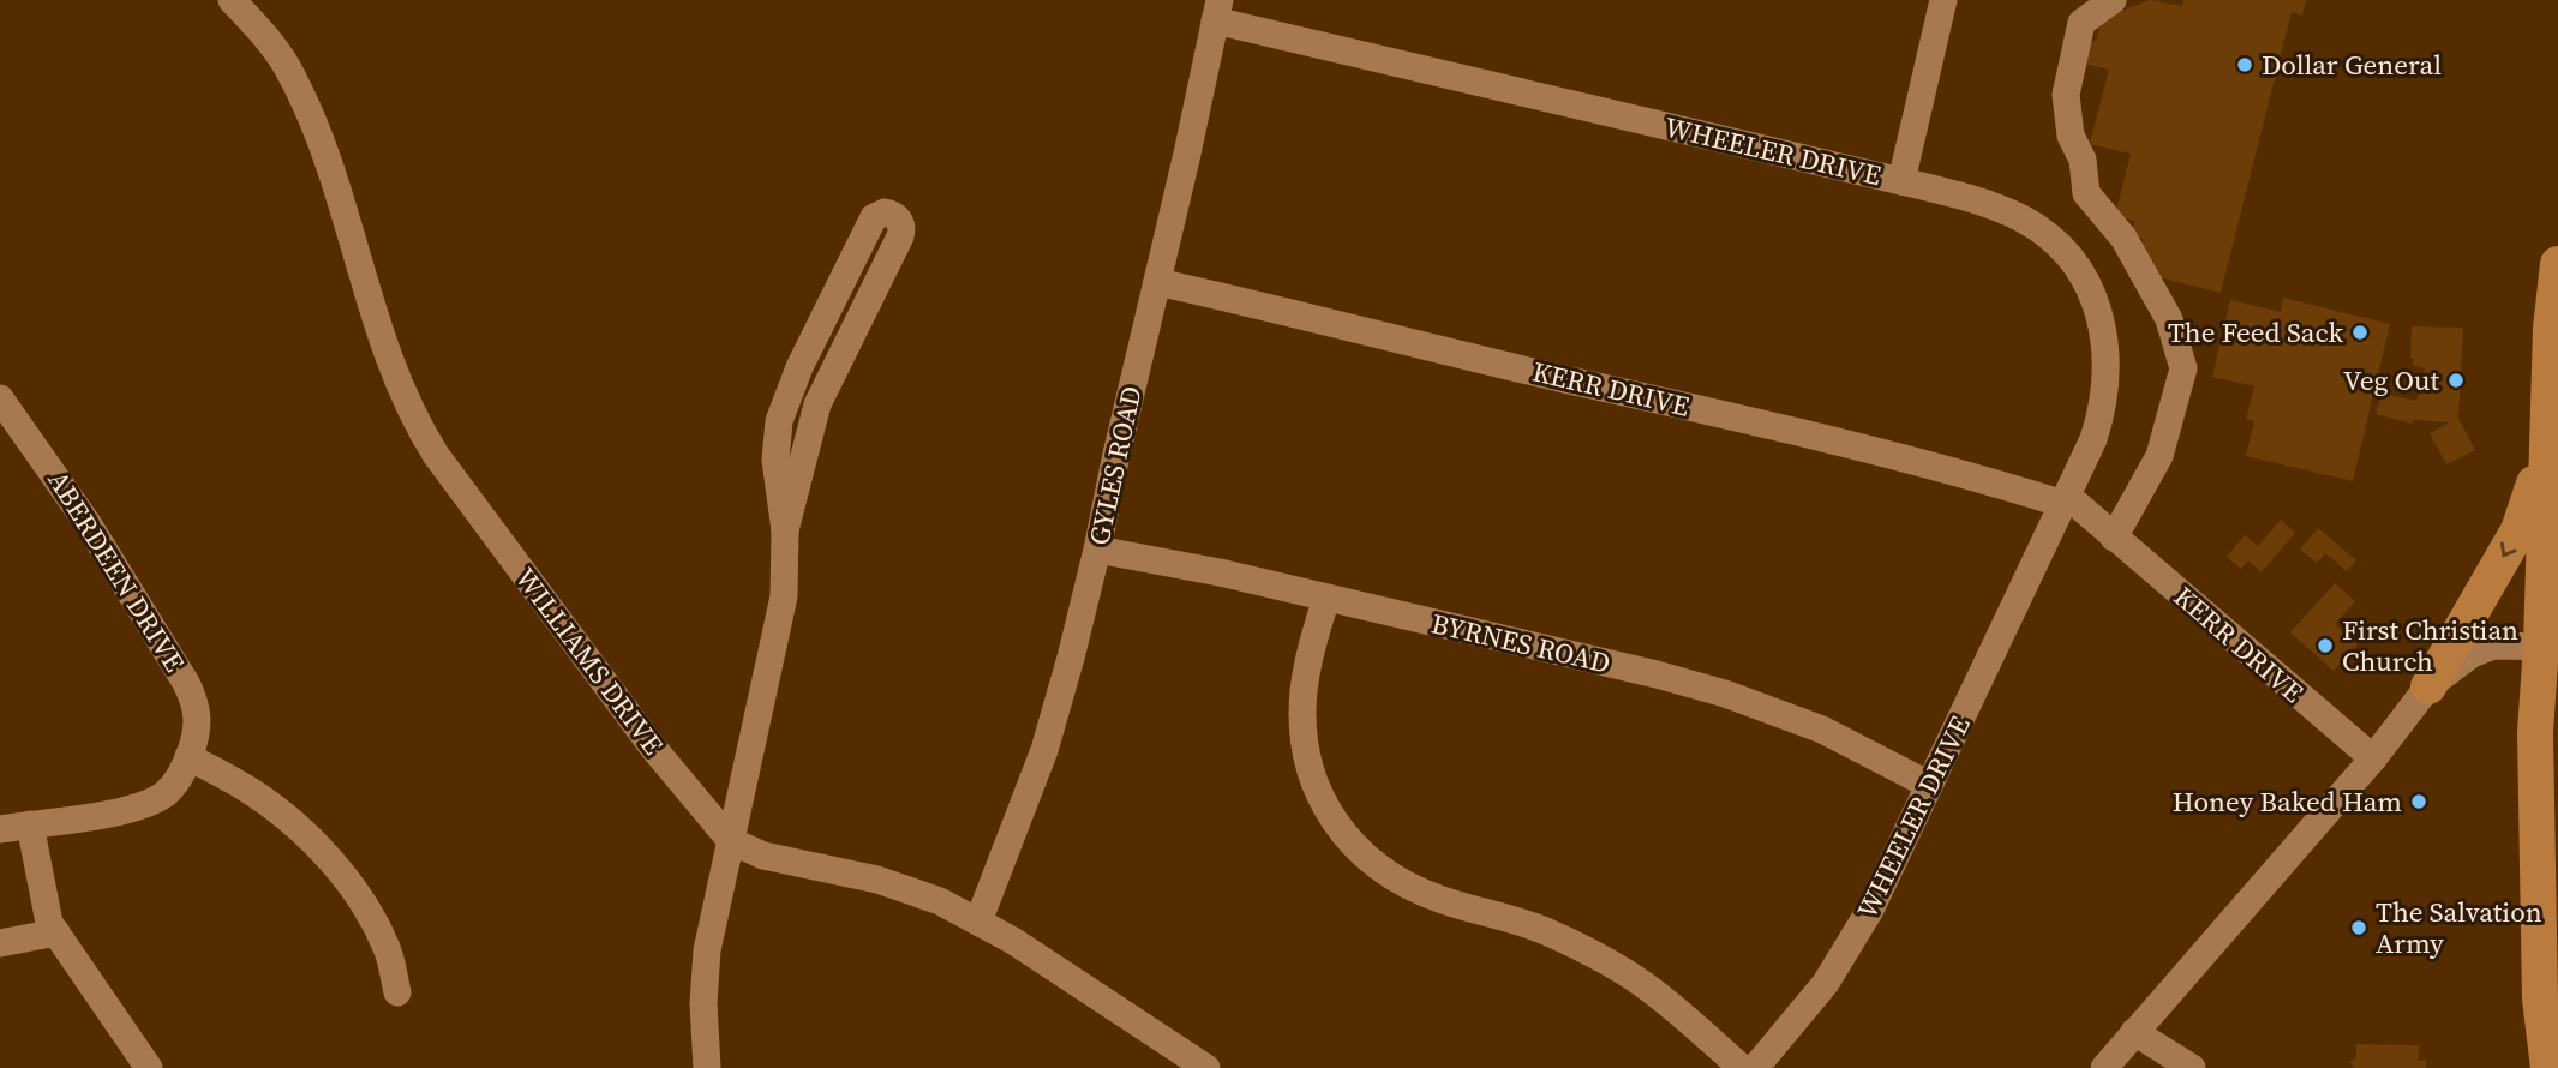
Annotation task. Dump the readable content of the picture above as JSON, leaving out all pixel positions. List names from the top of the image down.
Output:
{
  "streets": {
    "street": [
      "WHEELER DRIVE",
      "KERR DRIVE",
      "GYLES ROAD",
      "ABERDEEN DRIVE",
      "BYRNES ROAD",
      "WILLIAMS DRIVE"
    ]
  },
  "crossings": [
    ["WHEELER DRIVE", "KERR DRIVE"],
    ["WHEELER DRIVE", "GYLES ROAD"],
    ["WHEELER DRIVE", "BYRNES ROAD"],
    ["KERR DRIVE", "GYLES ROAD"],
    ["GYLES ROAD", "BYRNES ROAD"],
    ["GYLES ROAD", "WILLIAMS DRIVE"]
  ],
  "places": [
    "Dollar General",
    "The Feed Sack",
    "Veg Out",
    "First Christian Church",
    "Honey Baked Ham",
    "The Salvation Army"
  ]
}
